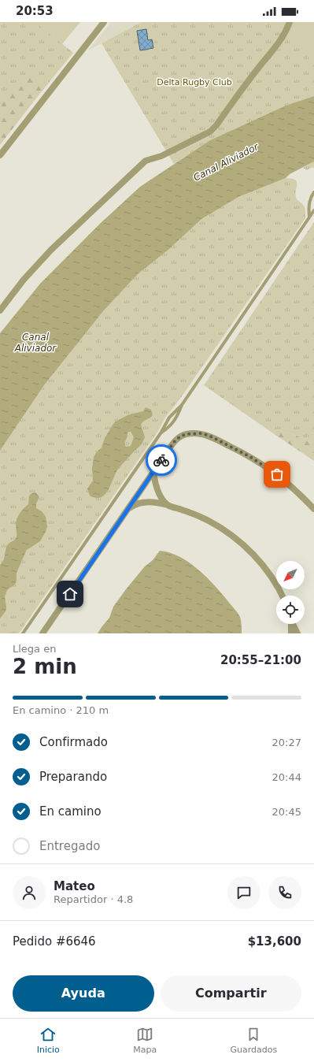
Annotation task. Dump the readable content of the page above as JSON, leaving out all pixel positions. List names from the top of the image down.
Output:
{
  "water": ["Canal Aliviador"],
  "parks": ["Delta Rugby Club"],
  "north": "bottom left",
  "page": {
    "status": "20:53",
    "heading": ["2 min", "Llega en", "20:55–21:00"],
    "panel": [
      "Mateo",
      "Repartidor · 4.8",
      "Pedido #6646",
      "$13,600"
    ],
    "bar": "En camino · 210 m",
    "list": [
      ["Confirmado", "20:27"],
      ["Preparando", "20:44"],
      ["En camino", "20:45"],
      "Entregado"
    ],
    "buttons": ["Ayuda", "Compartir"],
    "tabs": ["Inicio", "Mapa", "Guardados"]
  }
}
